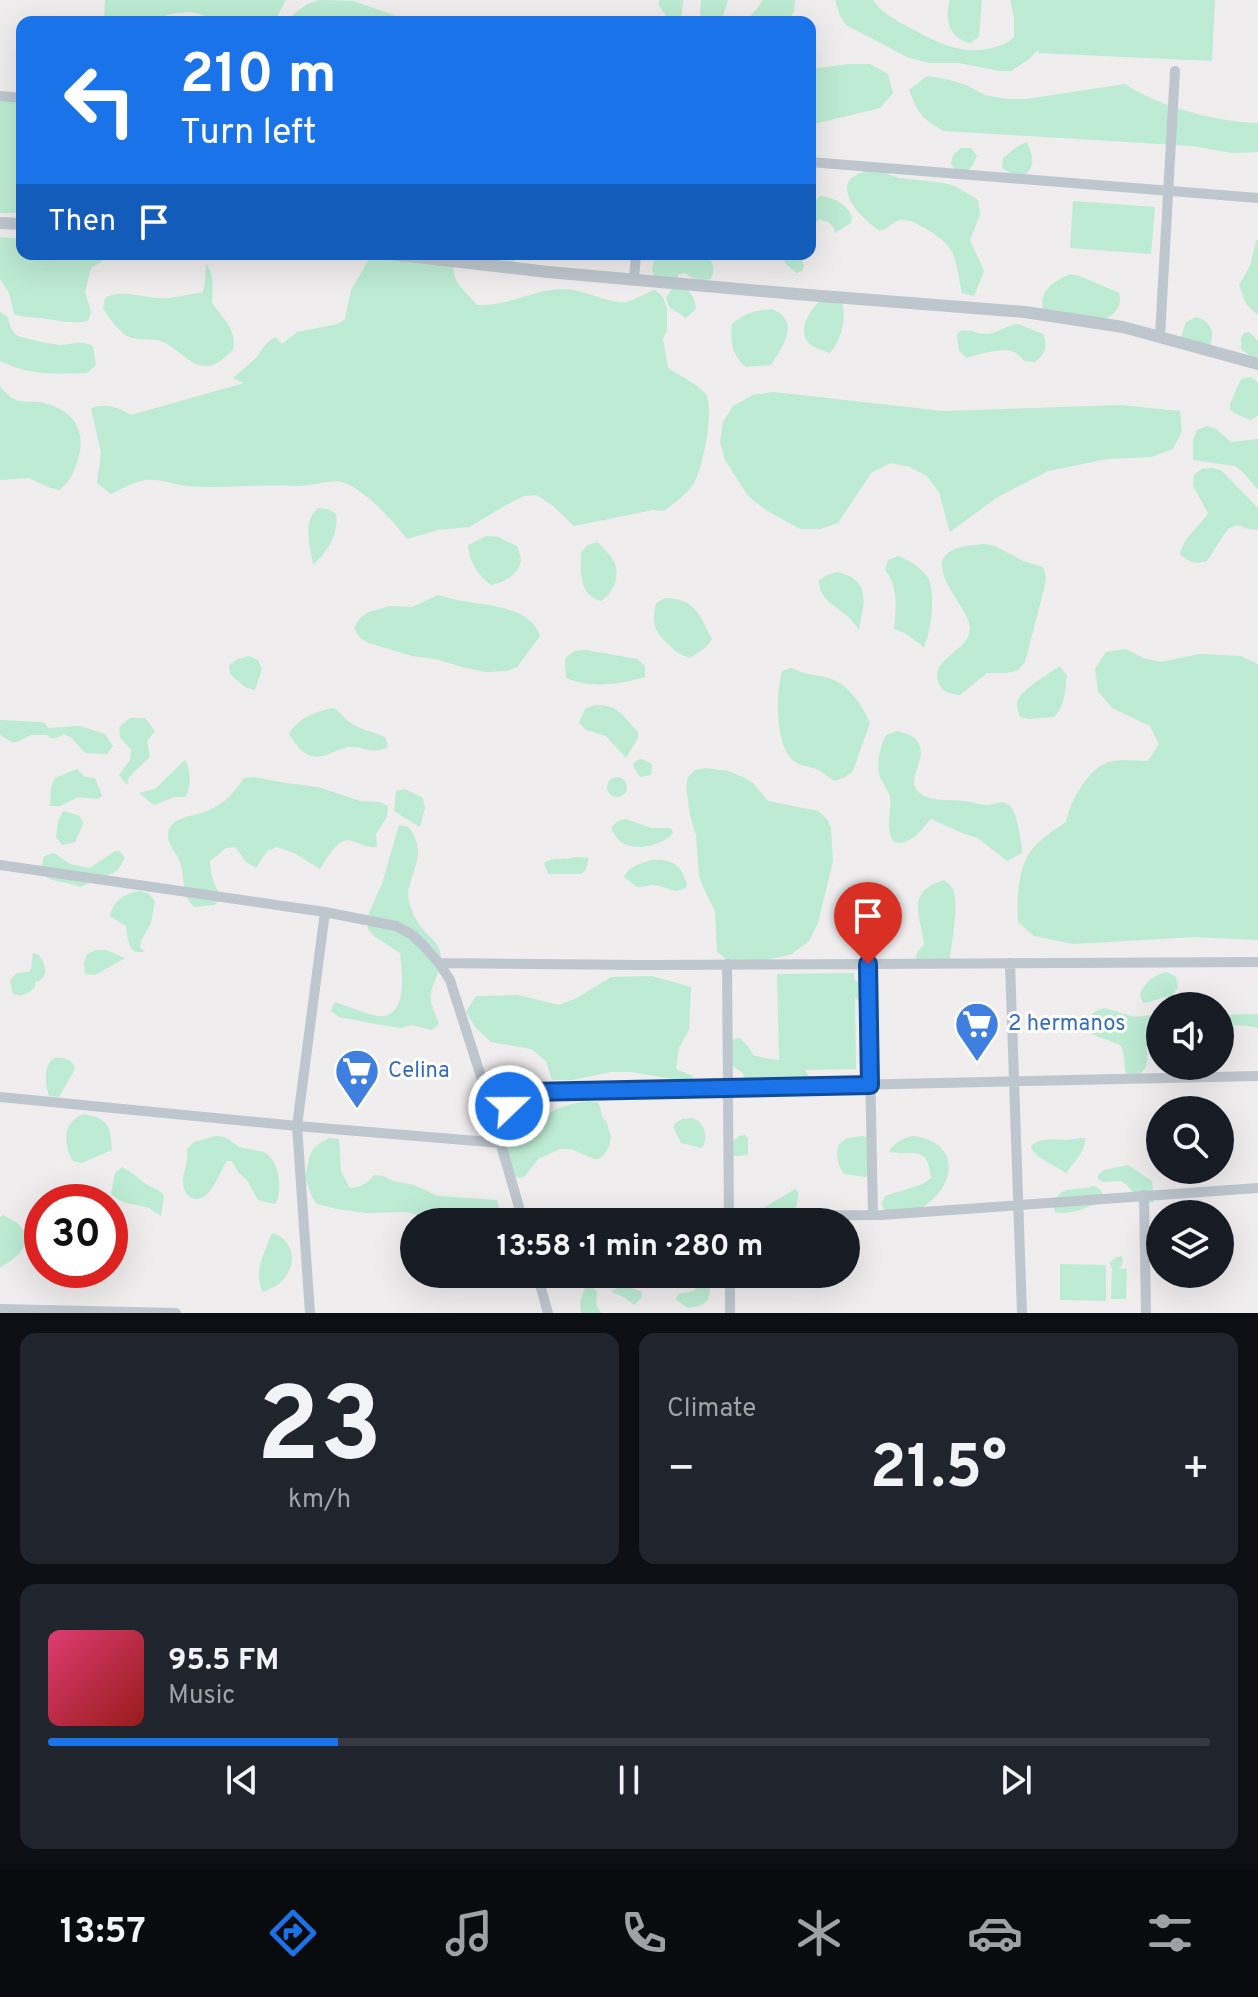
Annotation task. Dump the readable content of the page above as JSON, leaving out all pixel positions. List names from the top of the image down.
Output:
{
  "places": {
    "supermarket": ["2 hermanos", "Celina"]
  },
  "page": {
    "turn": ["210 m", "Turn left"],
    "then": "Then",
    "limit": "30",
    "trip": "13:58 · 1 min · 280 m",
    "tile": [
      ["23", "km/h"],
      "Climate"
    ],
    "heat": ["−", "21.5°", "+"],
    "song": ["95.5 FM", "Music"],
    "tabs": "13:57"
  }
}
